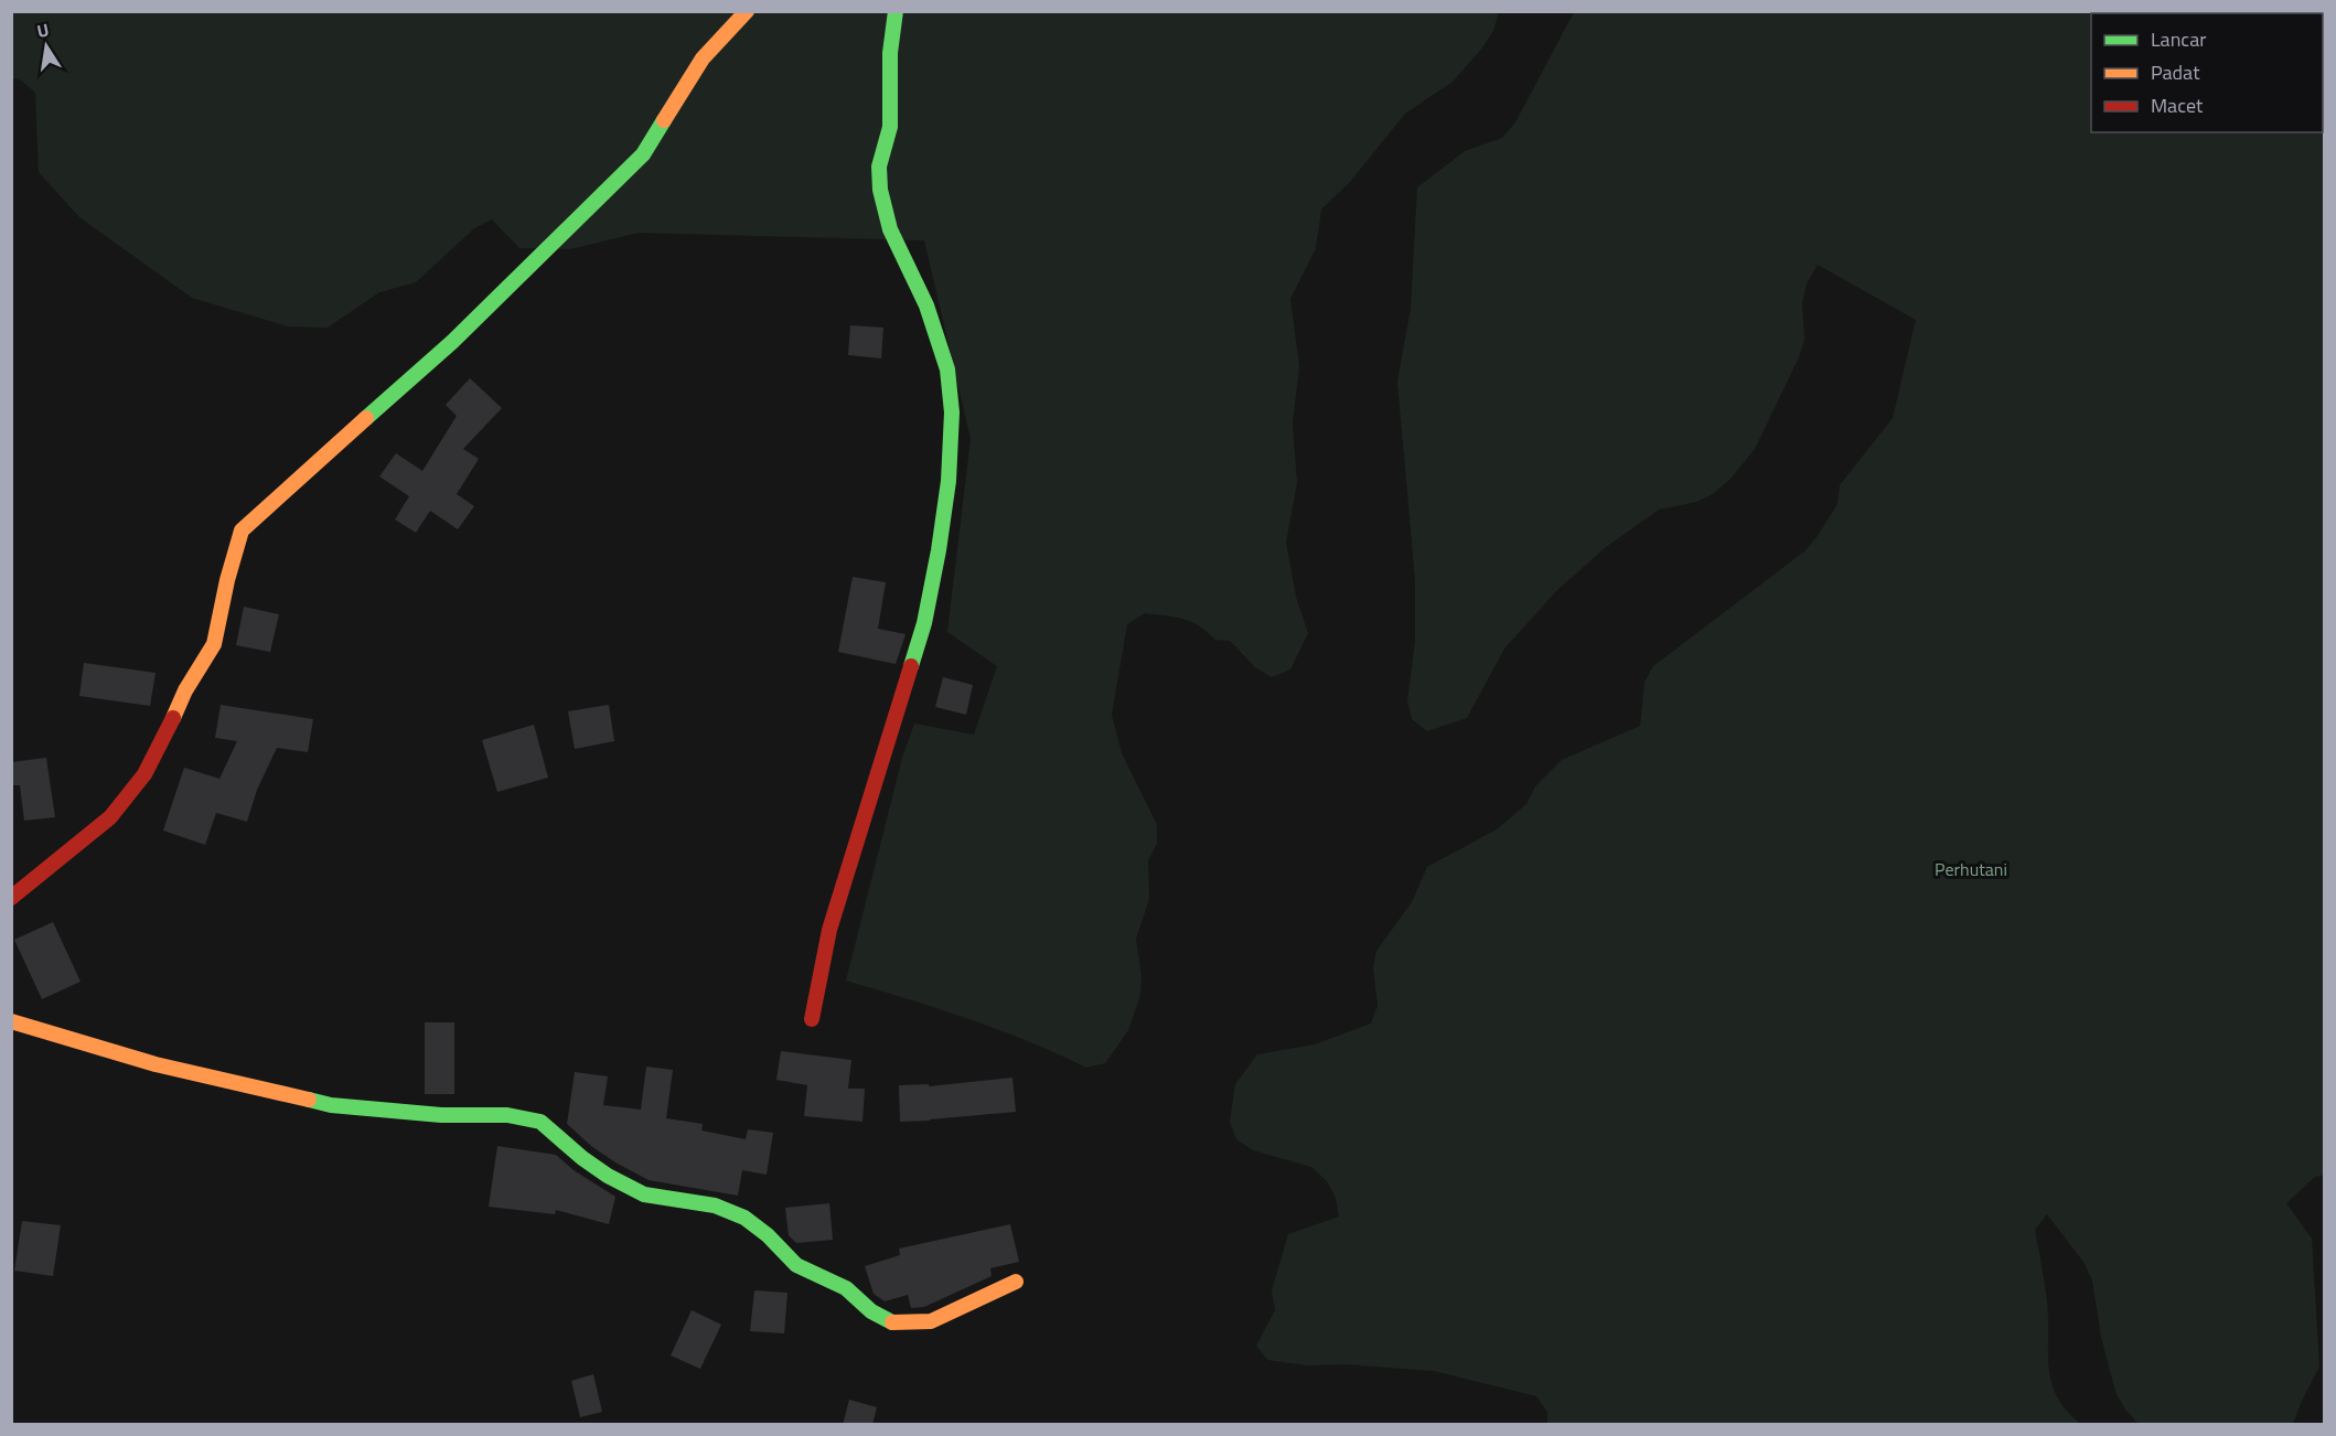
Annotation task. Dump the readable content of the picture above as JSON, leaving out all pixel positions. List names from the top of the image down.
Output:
{
  "parks": ["Perhutani"],
  "legend": ["Lancar", "Padat", "Macet"],
  "north": "top"
}
